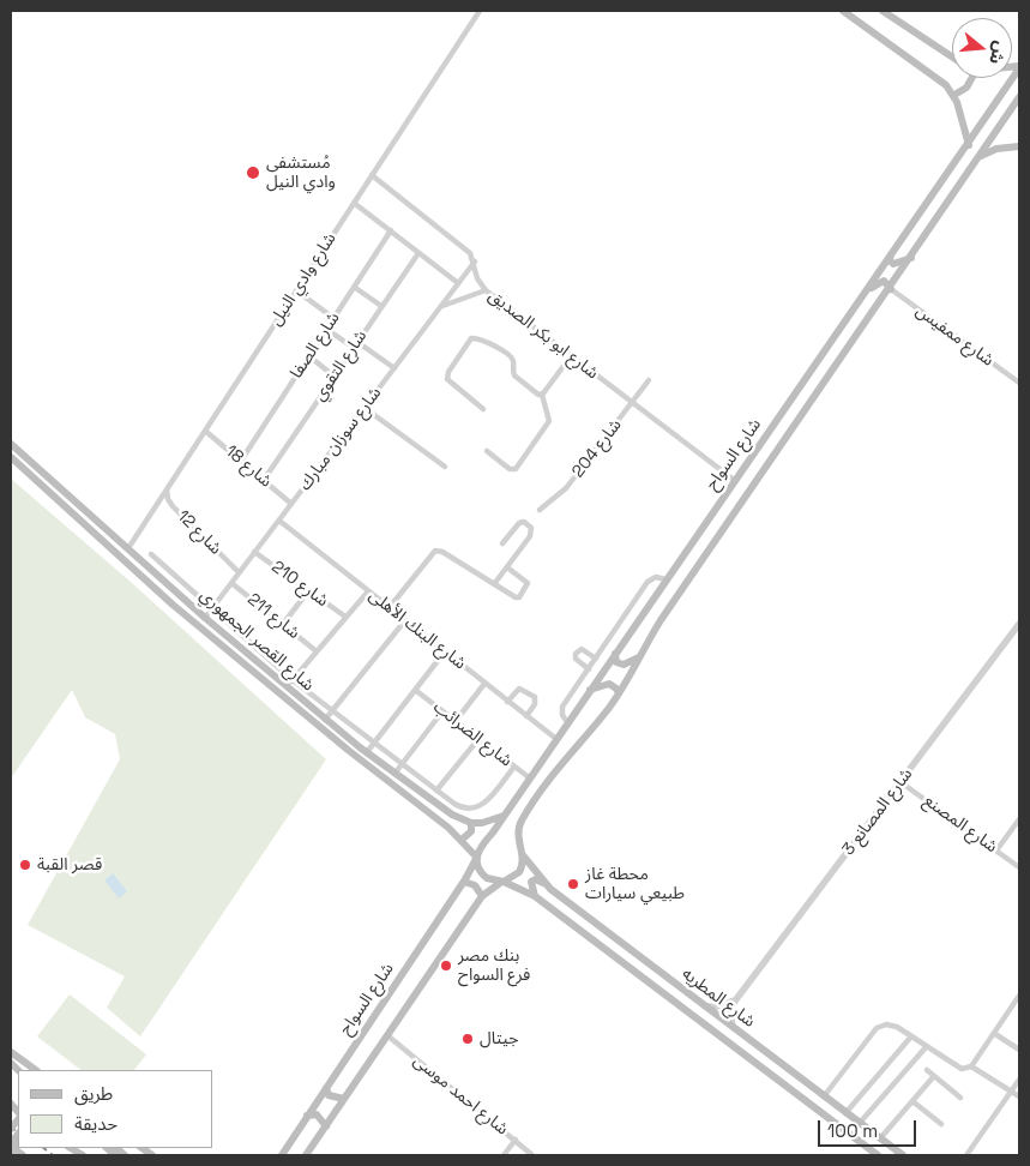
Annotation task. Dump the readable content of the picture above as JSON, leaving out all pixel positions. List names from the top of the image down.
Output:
{
  "streets": {
    "main road": ["شارع السواح", "شارع القصر الجمهوري", "شارع المطريه"],
    "street": [
      "شارع وادي النيل",
      "شارع ابو بكر الصديق",
      "شارع ممفيس",
      "شارع الصفا",
      "شارع التقوي",
      "شارع سوزان مبارك",
      "شارع 204",
      "شارع 18",
      "شارع 12",
      "شارع 210",
      "شارع 211",
      "شارع البنك الأهلى",
      "شارع الضرائب",
      "شارع المصانع 3",
      "شارع المصنع",
      "شارع احمد موسى"
    ]
  },
  "crossings": [
    ["شارع وادي النيل", "شارع ابو بكر الصديق"],
    ["شارع وادي النيل", "شارع 18"],
    ["شارع وادي النيل", "شارع 12"],
    ["شارع وادي النيل", "شارع القصر الجمهوري"],
    ["شارع ابو بكر الصديق", "شارع سوزان مبارك"],
    ["شارع ابو بكر الصديق", "شارع 204"],
    ["شارع ابو بكر الصديق", "شارع السواح"],
    ["شارع ممفيس", "شارع السواح"],
    ["شارع الصفا", "شارع 18"],
    ["شارع التقوي", "شارع 18"],
    ["شارع سوزان مبارك", "شارع 18"],
    ["شارع سوزان مبارك", "شارع 12"],
    ["شارع سوزان مبارك", "شارع 210"],
    ["شارع سوزان مبارك", "شارع 211"],
    ["شارع سوزان مبارك", "شارع البنك الأهلى"],
    ["شارع سوزان مبارك", "شارع القصر الجمهوري"],
    ["شارع السواح", "شارع البنك الأهلى"],
    ["شارع السواح", "شارع القصر الجمهوري"],
    ["شارع السواح", "شارع الضرائب"],
    ["شارع السواح", "شارع المطريه"],
    ["شارع المصانع 3", "شارع المصنع"],
    ["شارع المصانع 3", "شارع المطريه"]
  ],
  "places": [
    "مُستشفى وادي النيل",
    "قصر القبة",
    "محطة غاز طبيعي سيارات",
    "بنك مصر فرع السواح",
    "جيتال"
  ],
  "legend": ["طريق", "حديقة"],
  "scale_bar": "100 m",
  "north": "right"
}
